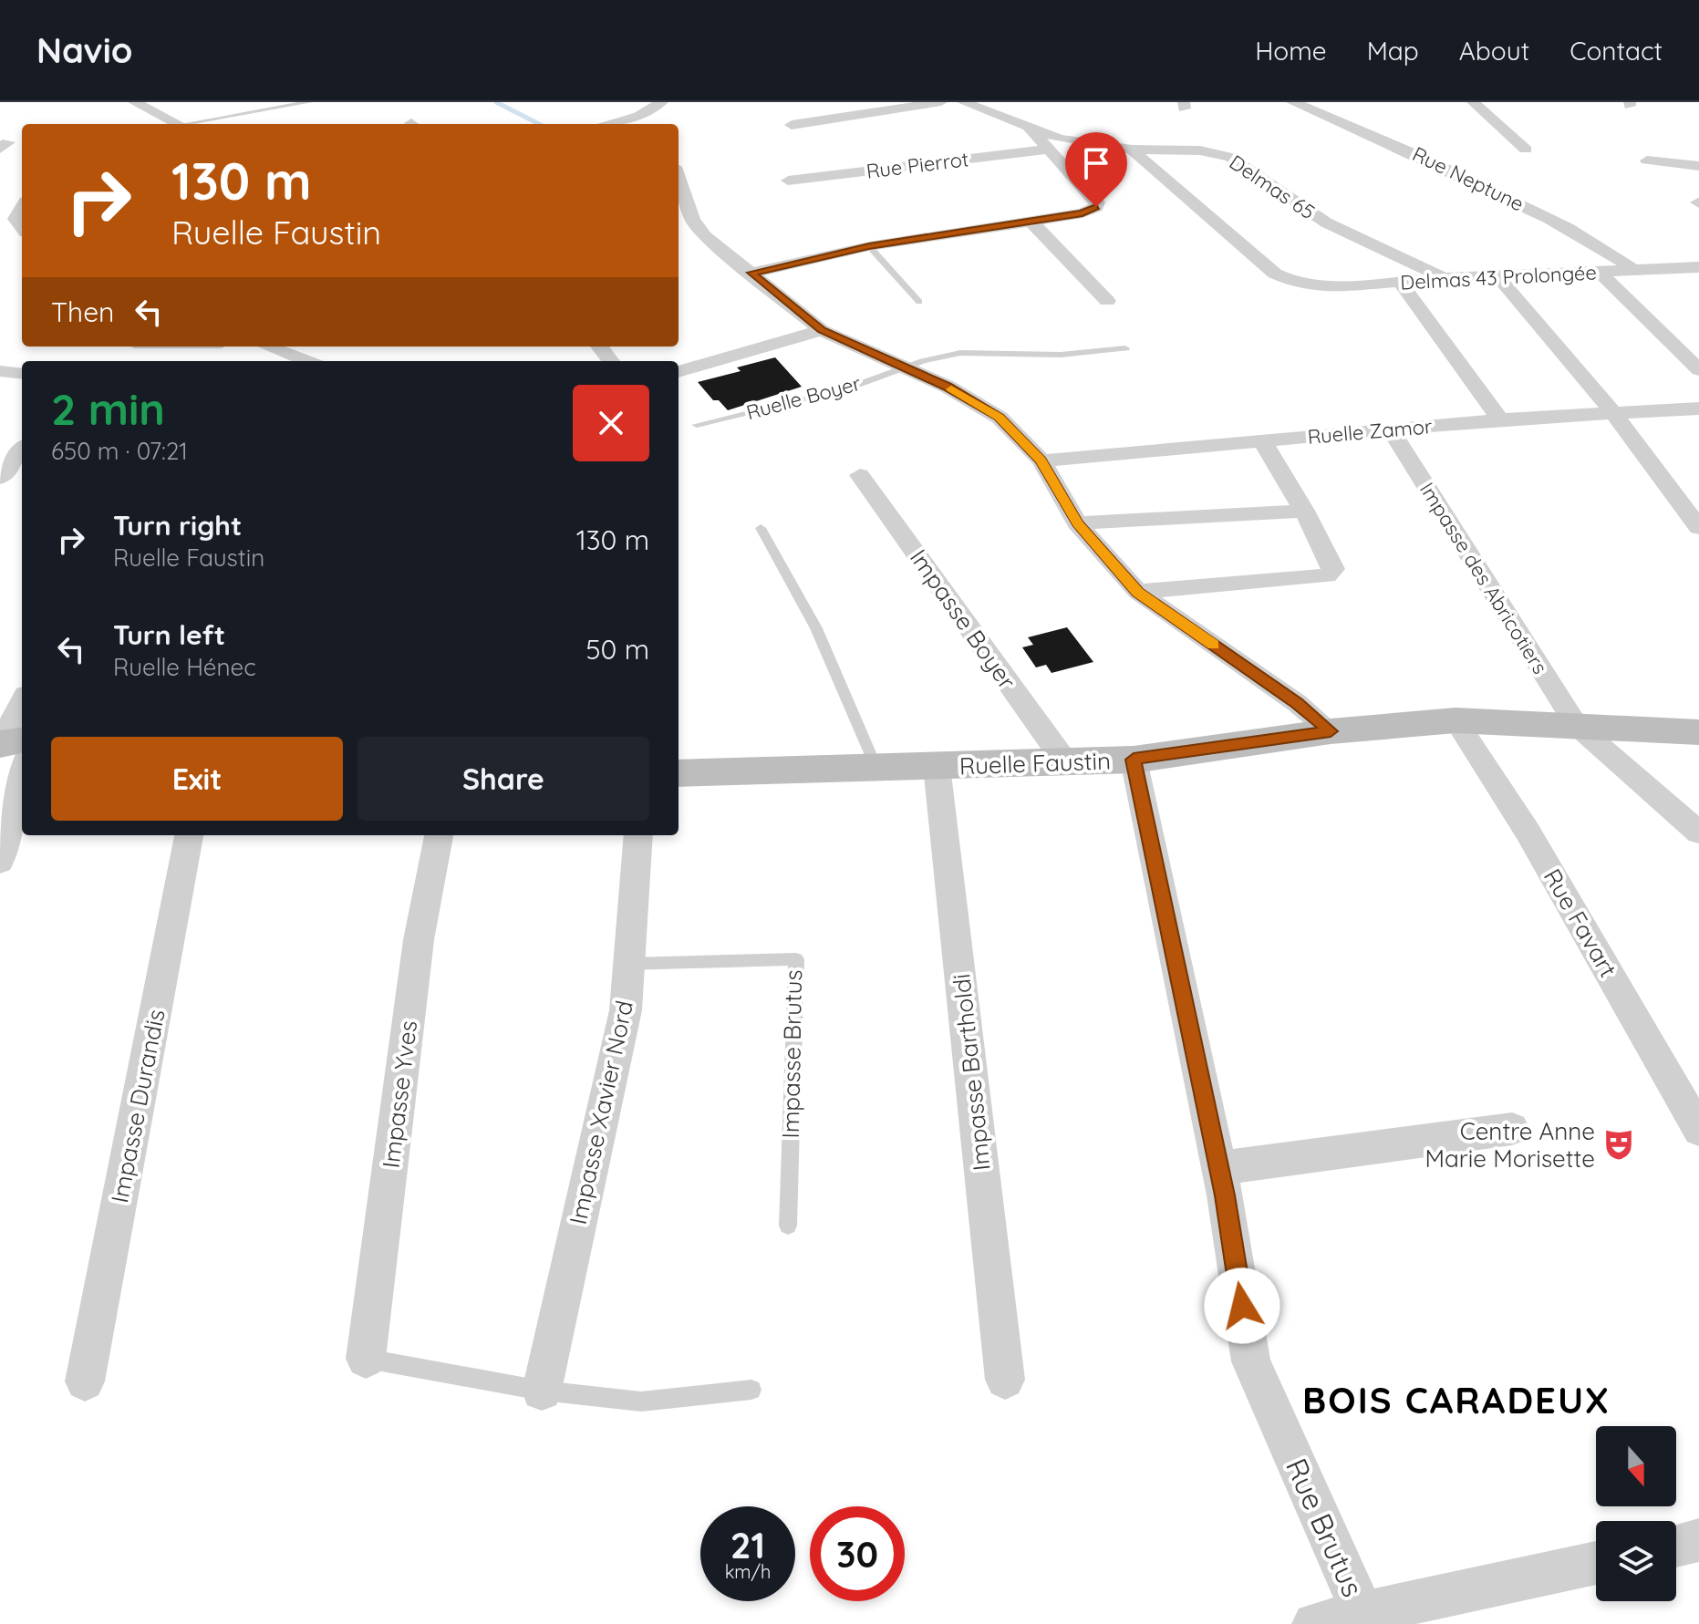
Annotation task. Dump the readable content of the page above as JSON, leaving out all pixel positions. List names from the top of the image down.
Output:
{
  "streets": {
    "street": [
      "Rue Pierrot",
      "Rue Neptune",
      "Delmas 65",
      "Delmas 43 Prolongée",
      "Ruelle Zamor",
      "Impasse des Abricotiers",
      "Impasse Boyer",
      "Ruelle Faustin",
      "Rue Favart",
      "Impasse Bartholdi",
      "Impasse Yves",
      "Impasse Durandis",
      "Impasse Xavier Nord",
      "Rue Brutus"
    ],
    "lane": ["Ruelle Boyer", "Impasse Brutus"]
  },
  "crossings": [
    ["Rue Neptune", "Delmas 43 Prolongée"],
    ["Delmas 65", "Delmas 43 Prolongée"],
    ["Ruelle Zamor", "Impasse des Abricotiers"],
    ["Impasse des Abricotiers", "Ruelle Faustin"],
    ["Impasse Boyer", "Ruelle Faustin"],
    ["Ruelle Faustin", "Rue Favart"],
    ["Ruelle Faustin", "Impasse Bartholdi"],
    ["Ruelle Faustin", "Rue Brutus"],
    ["Impasse Brutus", "Impasse Xavier Nord"]
  ],
  "districts": ["BOIS CARADEUX"],
  "places": {
    "theatre": ["Centre Anne Marie Morisette"]
  },
  "north": "bottom",
  "page": {
    "header": "Navio",
    "nav": [
      "Home",
      "Map",
      "About",
      "Contact"
    ],
    "turn": ["130 m", "Ruelle Faustin"],
    "then": "Then",
    "heading": ["2 min", "650 m · 07:21"],
    "list": [
      {
        "name": "Turn right",
        "note": "Ruelle Faustin",
        "value": "130 m"
      },
      {
        "name": "Turn left",
        "note": "Ruelle Hénec",
        "value": "50 m"
      }
    ],
    "buttons": ["Exit", "Share"],
    "speed": "21 km/h",
    "limit": "30"
  }
}
